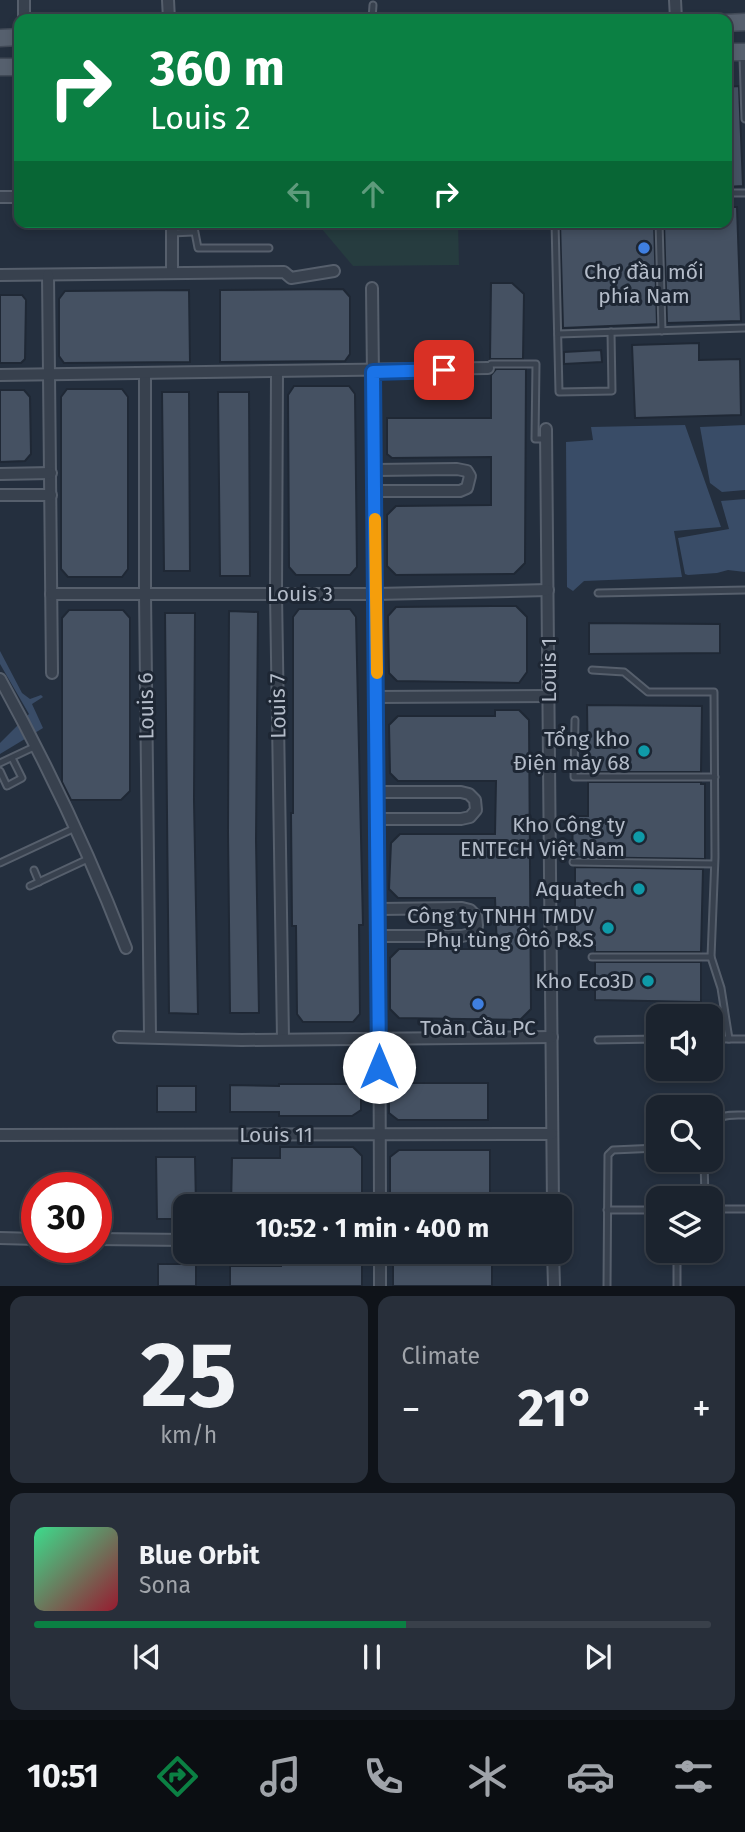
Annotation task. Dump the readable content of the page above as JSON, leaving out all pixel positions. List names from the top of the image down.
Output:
{
  "streets": {
    "street": [
      "Louis 3",
      "Louis 1",
      "Louis 6",
      "Louis 7",
      "Louis 11"
    ]
  },
  "crossings": [
    ["Louis 3", "Louis 1"],
    ["Louis 3", "Louis 6"],
    ["Louis 3", "Louis 7"],
    ["Louis 1", "Louis 11"]
  ],
  "places": [
    "Chợ đầu mối phía Nam",
    "Tổng kho Điện máy 68",
    "Kho Công ty ENTECH Việt Nam",
    "Aquatech",
    "Công ty TNHH TMDV Phụ tùng Ôtô P&S",
    "Kho Eco3D",
    "Toàn Cầu PC"
  ],
  "page": {
    "turn": ["360 m", "Louis 2"],
    "limit": "30",
    "trip": "10:52 · 1 min · 400 m",
    "tile": [
      ["25", "km/h"],
      "Climate"
    ],
    "heat": ["−", "21°", "+"],
    "song": ["Blue Orbit", "Sona"],
    "tabs": "10:51"
  }
}
